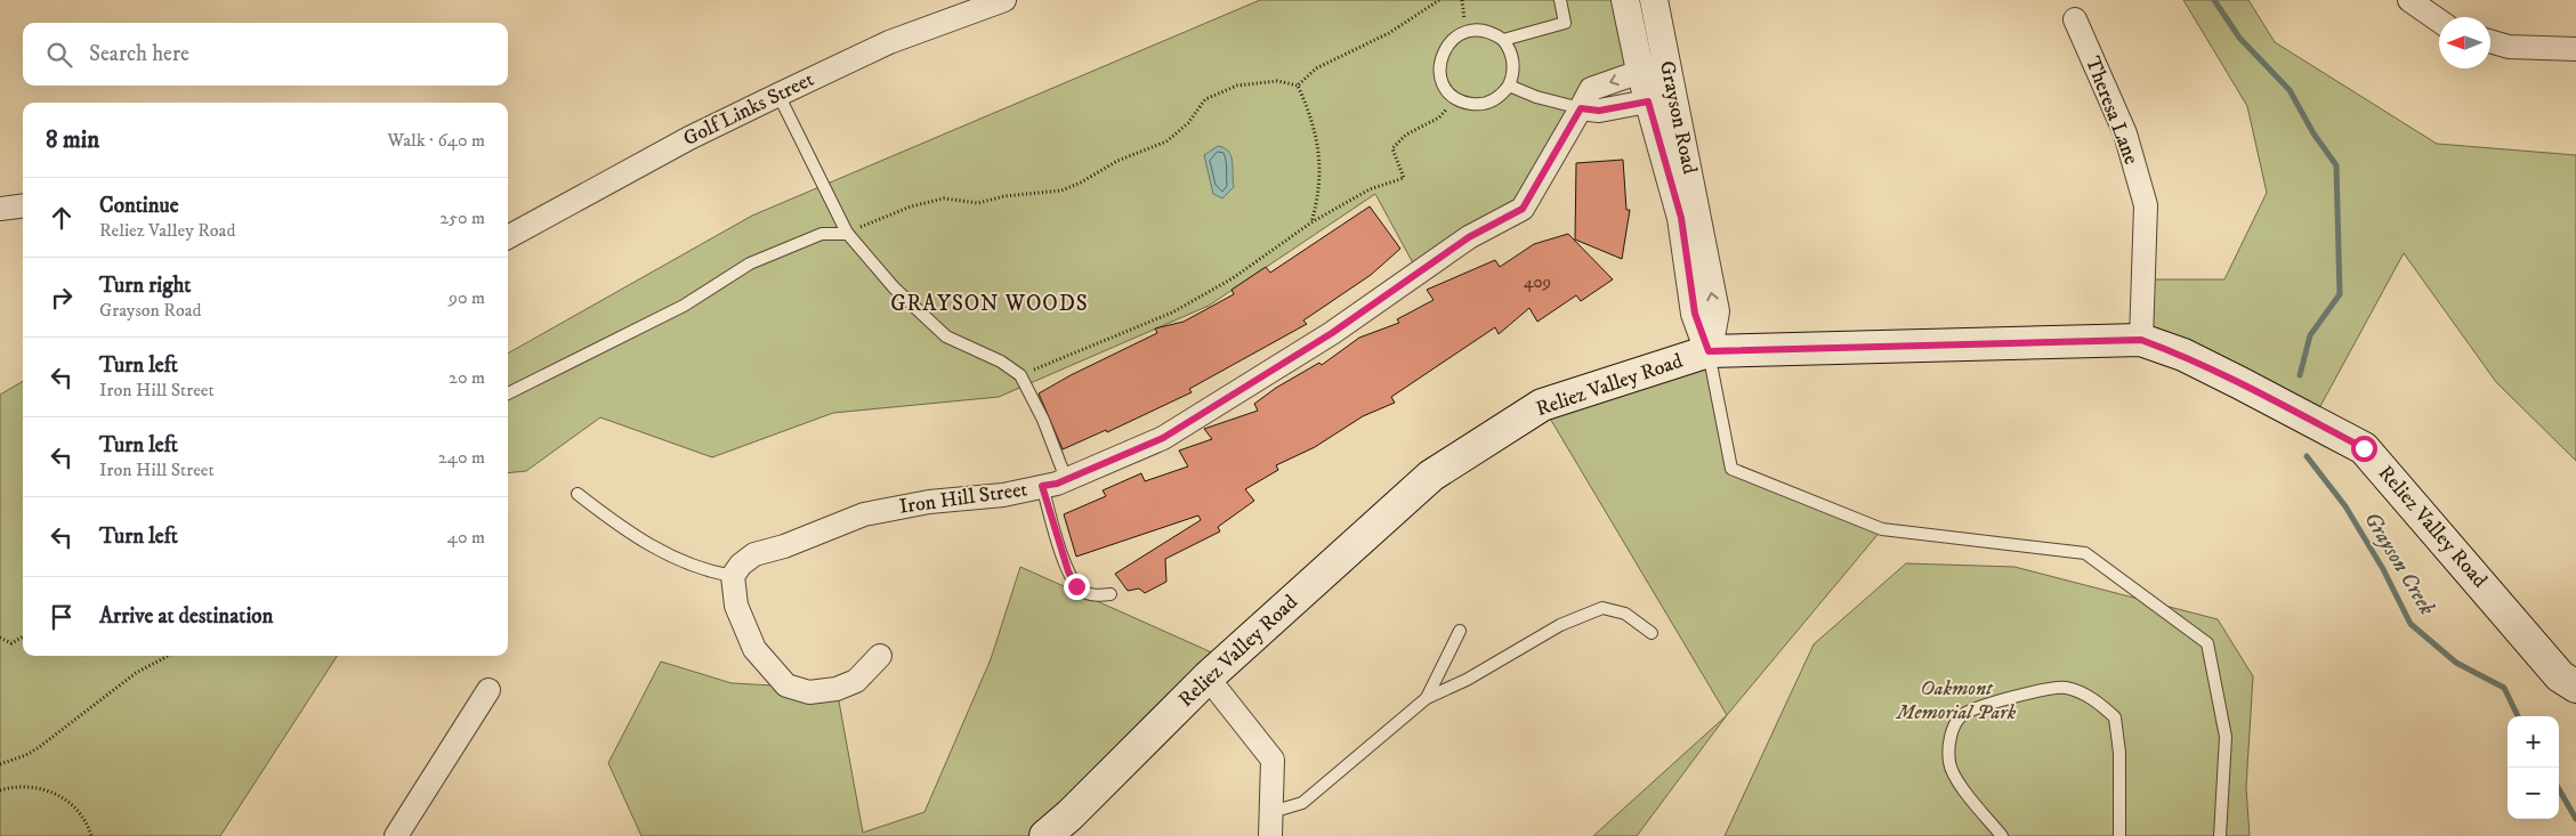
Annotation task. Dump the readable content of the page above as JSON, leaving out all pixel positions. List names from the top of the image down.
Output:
{
  "streets": {
    "main road": ["Reliez Valley Road"],
    "street": [
      "Golf Links Street",
      "Theresa Lane",
      "Grayson Road",
      "Iron Hill Street"
    ]
  },
  "crossings": [
    ["Theresa Lane", "Reliez Valley Road"],
    ["Grayson Road", "Reliez Valley Road"],
    ["Grayson Road", "Iron Hill Street"]
  ],
  "districts": ["GRAYSON WOODS"],
  "water": ["Grayson Creek"],
  "parks": ["Oakmont Memorial Park"],
  "house_numbers": ["409"],
  "north": "left",
  "page": {
    "search": "Search here",
    "heading": ["8 min", "Walk · 640 m"],
    "list": [
      ["Continue", "Reliez Valley Road", "250 m"],
      ["Turn right", "Grayson Road", "90 m"],
      ["Turn left", "Iron Hill Street", "20 m"],
      ["Turn left", "Iron Hill Street", "240 m"],
      ["Turn left", "40 m"],
      "Arrive at destination"
    ],
    "map_buttons": ["+", "−"]
  }
}
